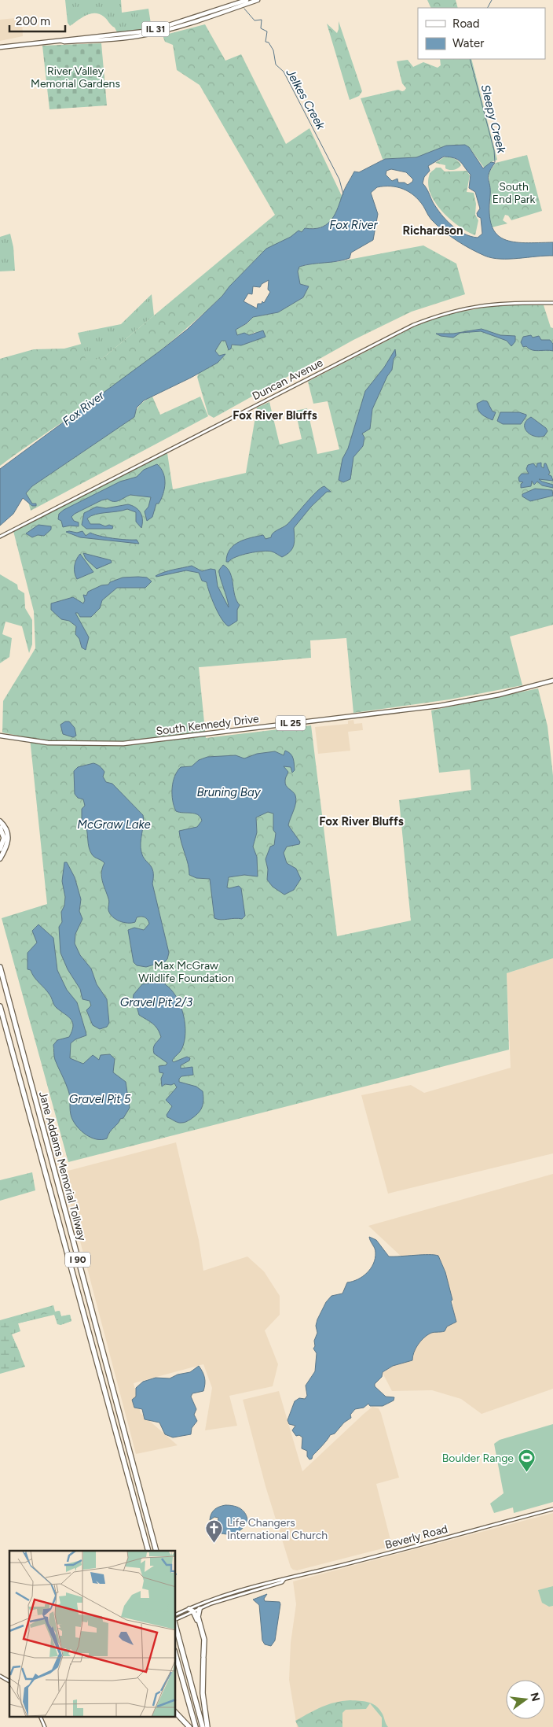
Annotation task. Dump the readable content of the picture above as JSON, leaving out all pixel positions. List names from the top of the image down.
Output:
{
  "streets": {
    "highway": ["Jane Addams Memorial Tollway", "I 90"],
    "main road": ["IL 31", "IL 25", "South Kennedy Drive"],
    "street": ["Duncan Avenue", "Beverly Road"]
  },
  "districts": ["Richardson", "Fox River Bluffs", "Fox River Bluffs"],
  "water": [
    "Jelkes Creek",
    "Sleepy Creek",
    "Fox River",
    "Bruning Bay",
    "McGraw Lake",
    "Gravel Pit 2/3",
    "Gravel Pit 5"
  ],
  "parks": ["River Valley Memorial Gardens", "South End Park", "Max McGraw Wildlife Foundation"],
  "places": {
    "sports": ["Boulder Range"],
    "church": ["Life Changers International Church"]
  },
  "legend": ["Road", "Water"],
  "scale_bar": "200 m",
  "north": "right"
}
